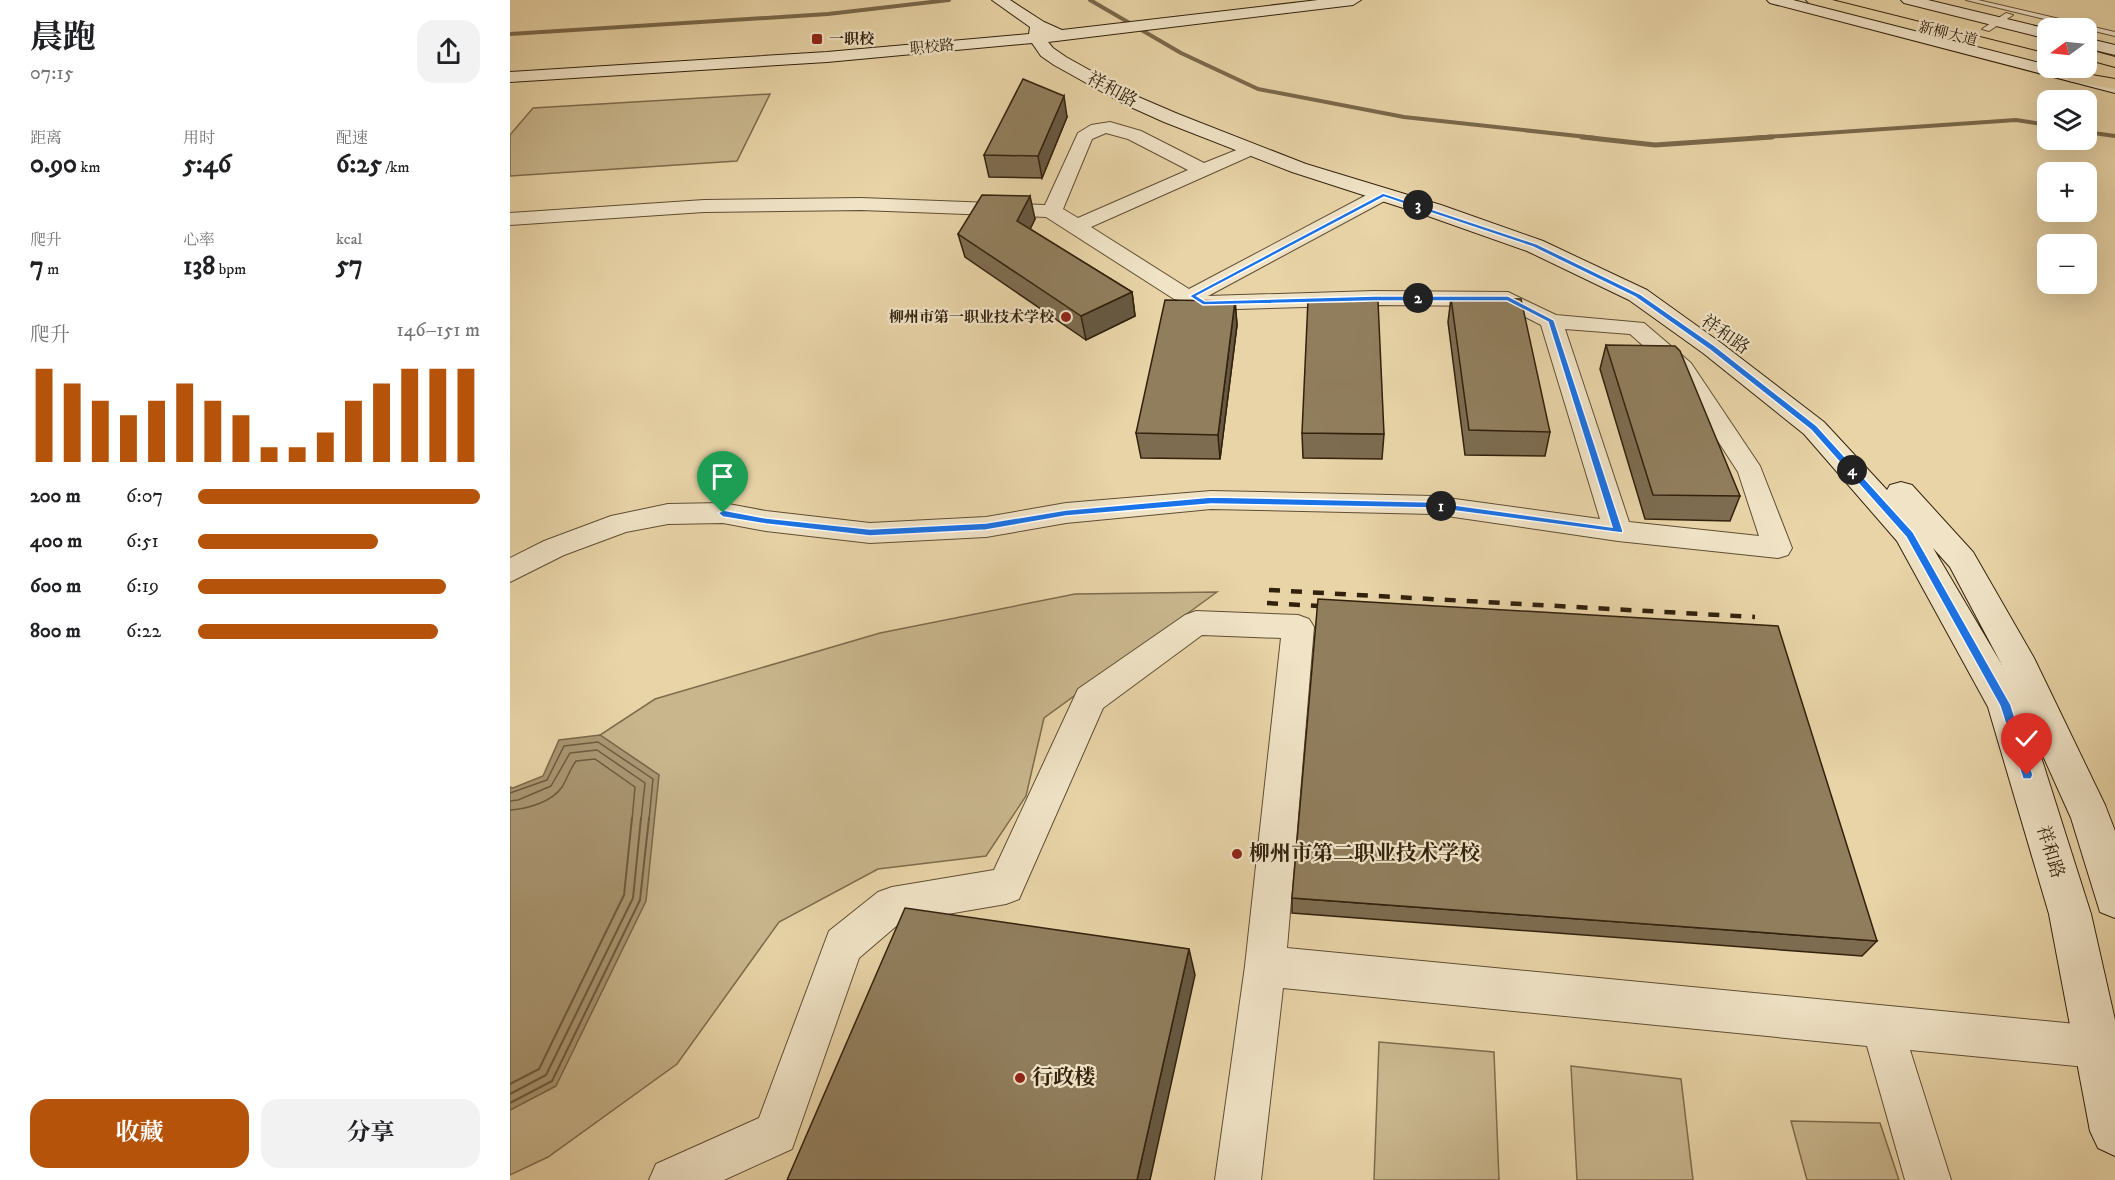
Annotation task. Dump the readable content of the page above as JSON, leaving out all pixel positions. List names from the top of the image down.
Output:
{
  "streets": {
    "highway": ["新柳大道"],
    "main road": ["职校路", "祥和路"]
  },
  "crossings": [
    ["职校路", "祥和路"]
  ],
  "places": {
    "transit": ["一职校"],
    "other": ["柳州市第一职业技术学校", "柳州市第二职业技术学校", "行政楼"]
  },
  "north": "left",
  "page": {
    "heading": ["晨跑", "07:15"],
    "map_buttons": ["+", "−"],
    "stats": [
      ["距离", "0.90 km"],
      ["用时", "5:46"],
      ["配速", "6:25 /km"],
      ["爬升", "7 m"],
      ["心率", "138 bpm"],
      ["kcal", "57"]
    ],
    "pins": [
      "3",
      "2",
      "4",
      "1"
    ],
    "chart": ["爬升", "146–151 m"],
    "list": [
      {
        "name": "200 m",
        "note": "6:07"
      },
      {
        "name": "400 m",
        "note": "6:51"
      },
      {
        "name": "600 m",
        "note": "6:19"
      },
      {
        "name": "800 m",
        "note": "6:22"
      }
    ],
    "buttons": ["收藏", "分享"]
  }
}
